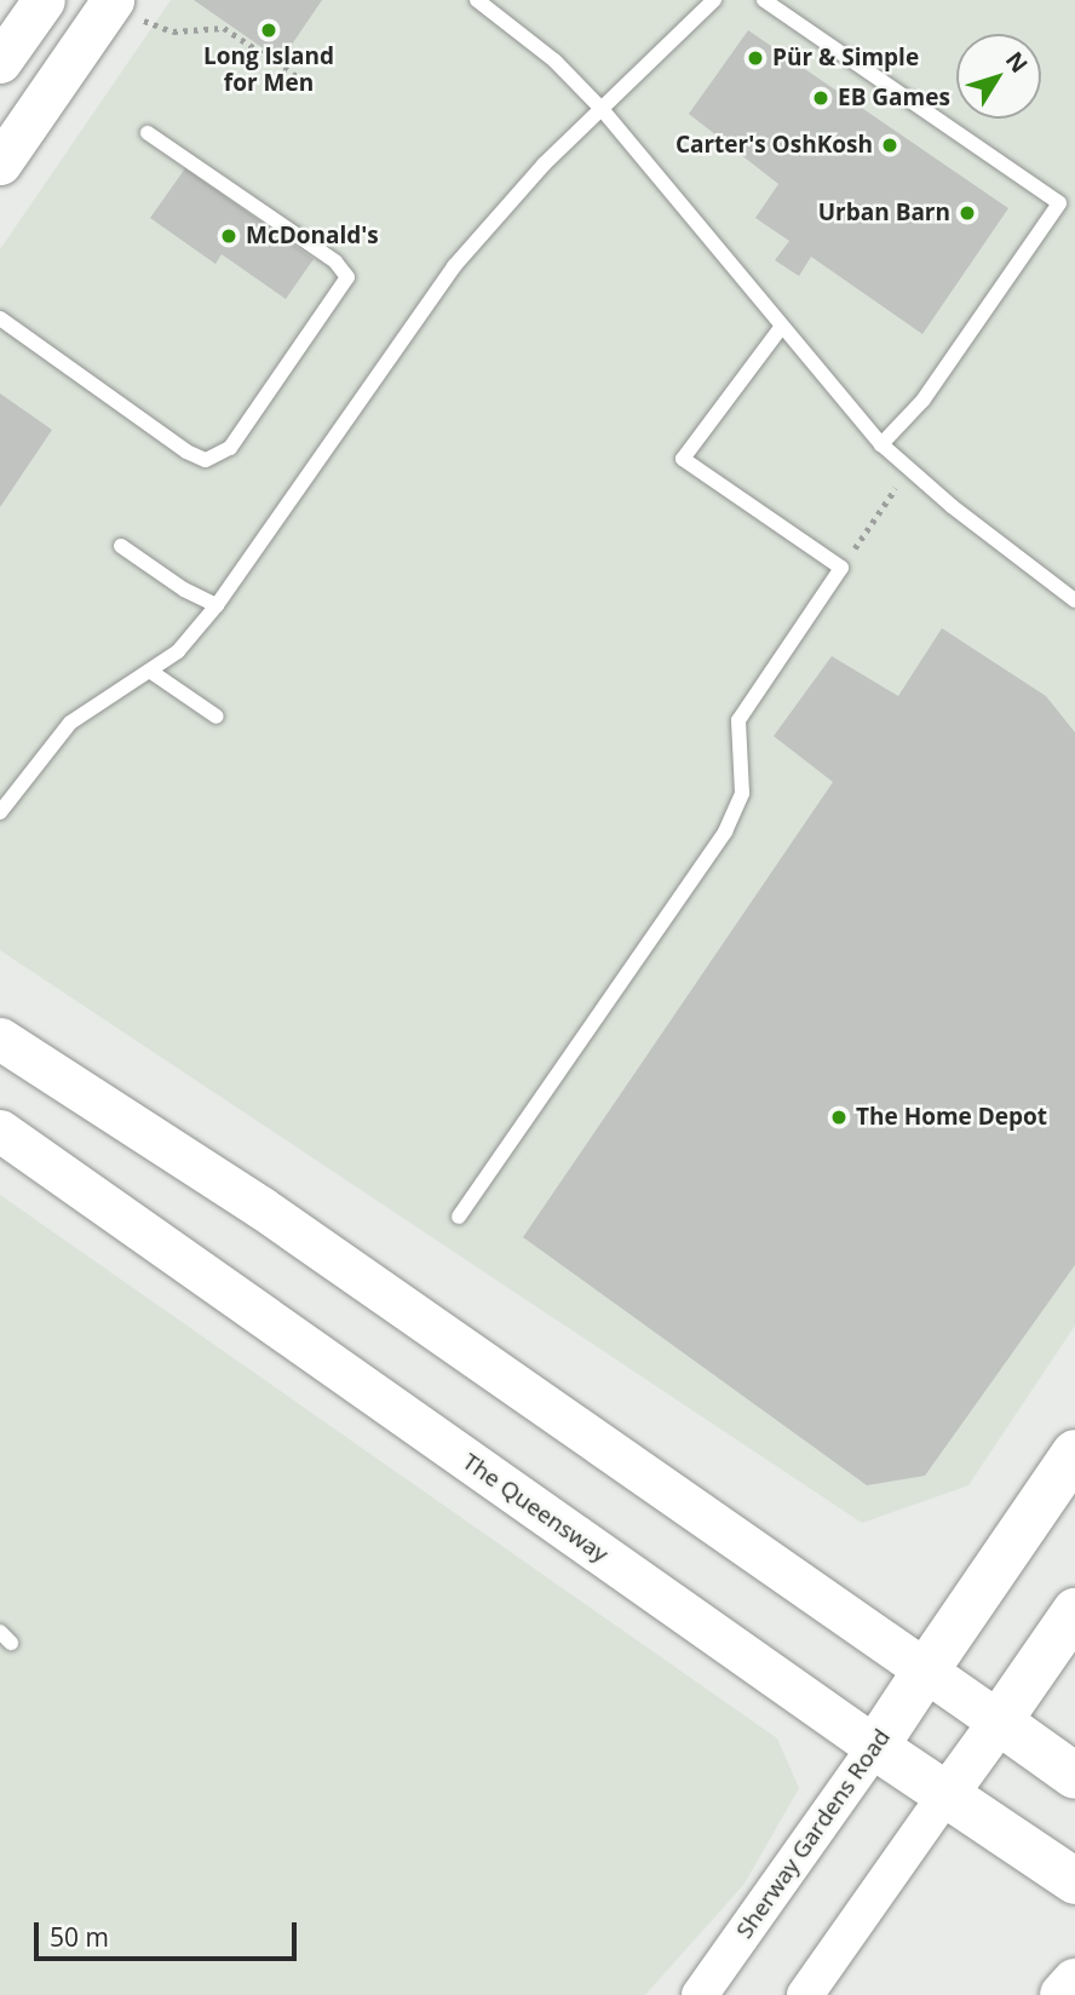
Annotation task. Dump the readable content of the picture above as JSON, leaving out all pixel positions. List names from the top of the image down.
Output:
{
  "streets": {
    "main road": ["The Queensway", "Sherway Gardens Road"]
  },
  "crossings": [
    ["The Queensway", "Sherway Gardens Road"]
  ],
  "places": [
    "Long Island for Men",
    "Pür & Simple",
    "EB Games",
    "Carter's OshKosh",
    "Urban Barn",
    "McDonald's",
    "The Home Depot"
  ],
  "scale_bar": "50 m",
  "north": "top right"
}
